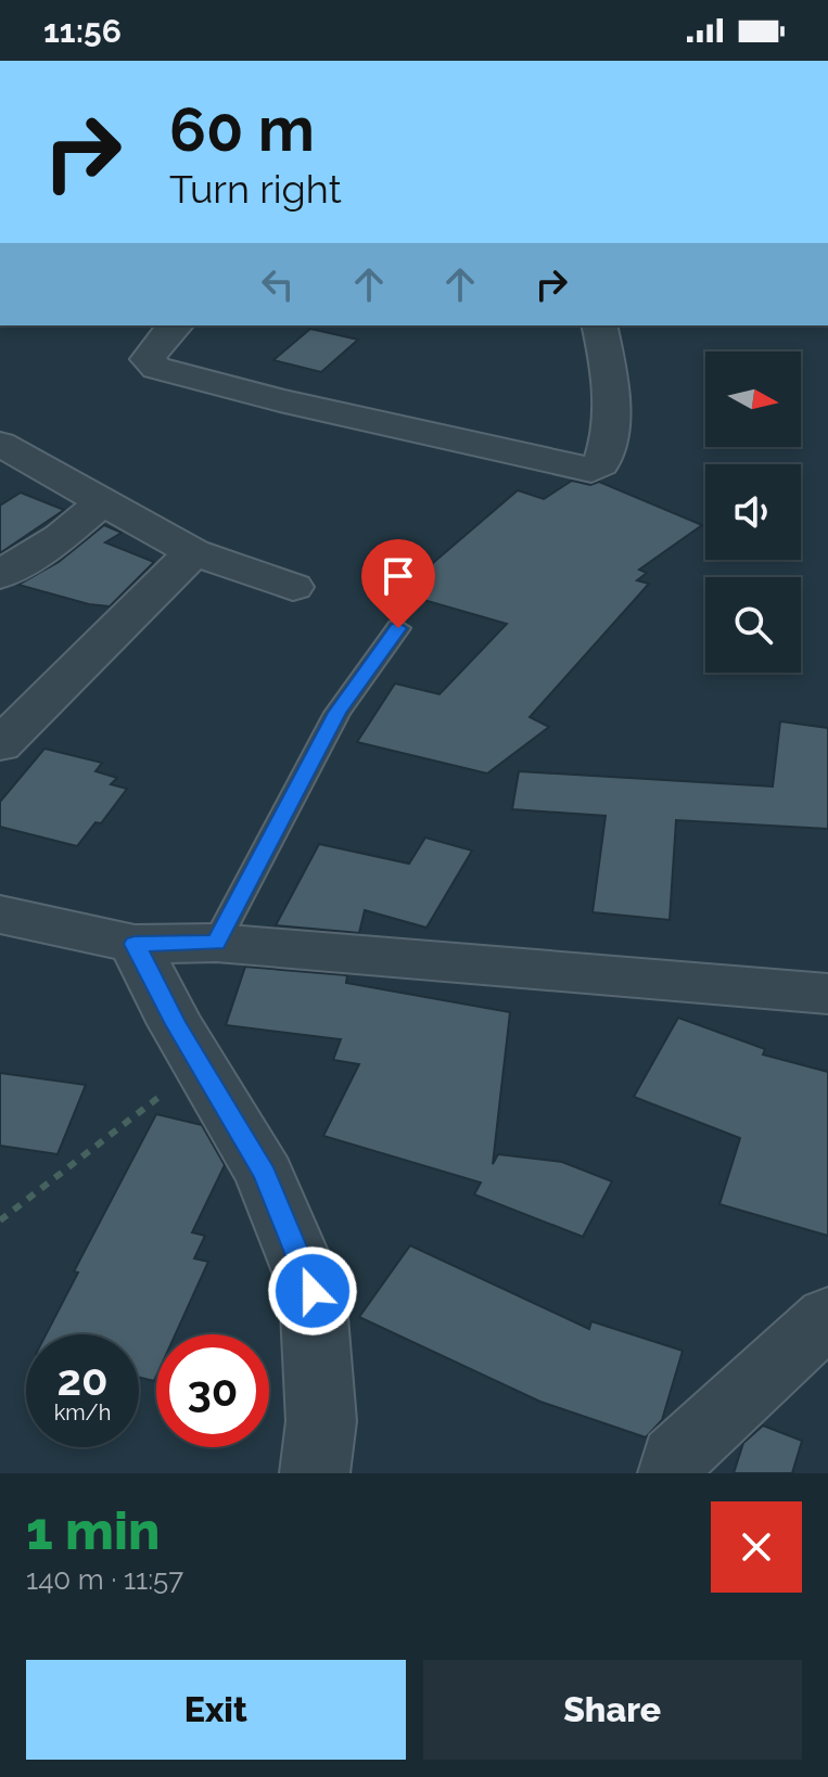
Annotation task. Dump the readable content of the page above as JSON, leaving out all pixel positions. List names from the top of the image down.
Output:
{
  "north": "right",
  "page": {
    "status": "11:56",
    "turn": ["60 m", "Turn right"],
    "speed": "20 km/h",
    "limit": "30",
    "heading": ["1 min", "140 m · 11:57"],
    "buttons": ["Exit", "Share"]
  }
}
